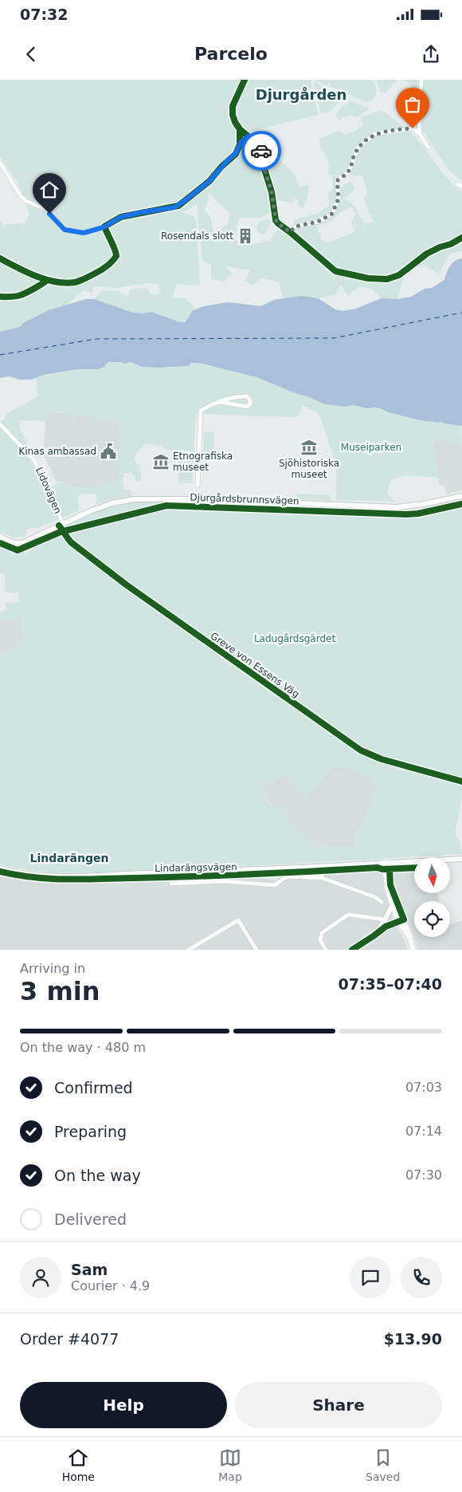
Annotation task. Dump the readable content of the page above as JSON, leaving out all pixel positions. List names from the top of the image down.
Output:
{
  "streets": {
    "street": ["Lidovägen", "Djurgårdsbrunnsvägen", "Lindarängsvägen"],
    "cycle path": ["Greve von Essens Väg"]
  },
  "crossings": [
    ["Lidovägen", "Djurgårdsbrunnsvägen"]
  ],
  "districts": ["Djurgården", "Lindarängen"],
  "parks": ["Museiparken", "Ladugårdsgärdet"],
  "places": {
    "building": ["Rosendals slott"],
    "museum": ["Sjöhistoriska museet", "Etnografiska museet"],
    "public building": ["Kinas ambassad"]
  },
  "north": "bottom",
  "page": {
    "status": "07:32",
    "header": "Parcelo",
    "heading": ["3 min", "Arriving in", "07:35–07:40"],
    "panel": [
      "Sam",
      "Courier · 4.9",
      "Order #4077",
      "$13.90"
    ],
    "bar": "On the way · 480 m",
    "list": [
      ["Confirmed", "07:03"],
      ["Preparing", "07:14"],
      ["On the way", "07:30"],
      "Delivered"
    ],
    "buttons": ["Help", "Share"],
    "tabs": ["Home", "Map", "Saved"]
  }
}
